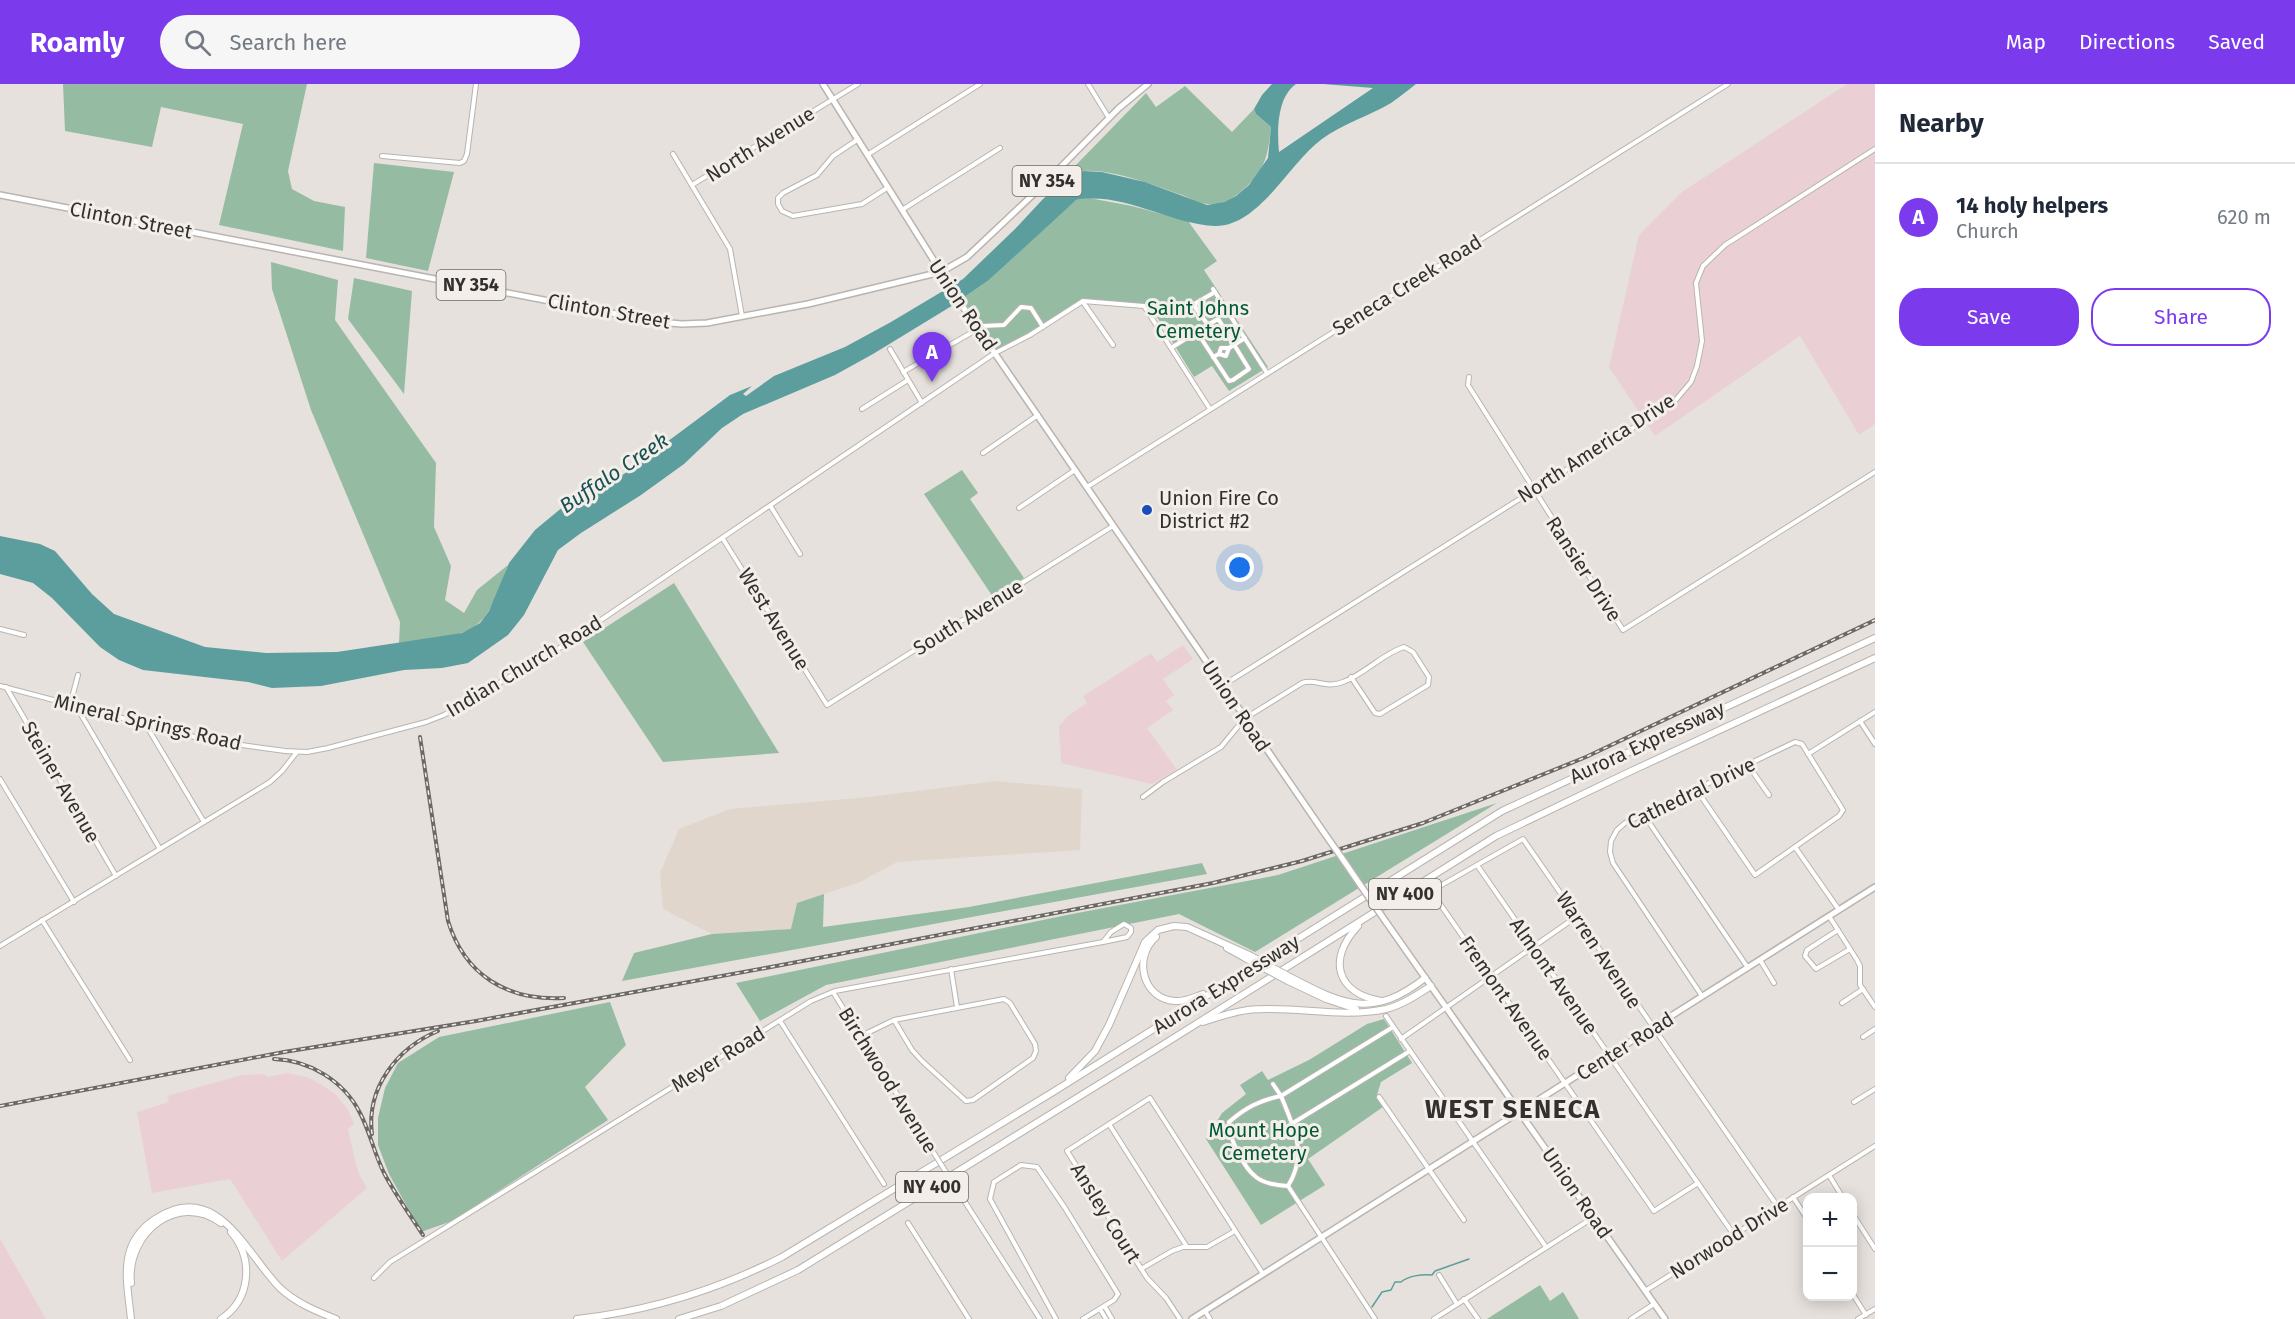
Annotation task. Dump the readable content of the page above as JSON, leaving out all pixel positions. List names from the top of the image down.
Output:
{
  "streets": {
    "highway": ["Aurora Expressway", "NY 400"],
    "main road": [
      "NY 354",
      "Clinton Street",
      "Union Road",
      "Center Road"
    ],
    "street": [
      "North Avenue",
      "Seneca Creek Road",
      "North America Drive",
      "Ransier Drive",
      "South Avenue",
      "West Avenue",
      "Indian Church Road",
      "Mineral Springs Road",
      "Steiner Avenue",
      "Cathedral Drive",
      "Warren Avenue",
      "Almont Avenue",
      "Fremont Avenue",
      "Meyer Road",
      "Birchwood Avenue",
      "Ansley Court",
      "Norwood Drive"
    ]
  },
  "crossings": [
    ["North Avenue", "Union Road"],
    ["Clinton Street", "Union Road"],
    ["Seneca Creek Road", "Union Road"],
    ["Union Road", "North America Drive"],
    ["Union Road", "South Avenue"],
    ["Union Road", "Indian Church Road"],
    ["Union Road", "Center Road"],
    ["Union Road", "Norwood Drive"],
    ["North America Drive", "Ransier Drive"],
    ["South Avenue", "West Avenue"],
    ["West Avenue", "Indian Church Road"],
    ["Indian Church Road", "Mineral Springs Road"],
    ["Mineral Springs Road", "Steiner Avenue"],
    ["Cathedral Drive", "Center Road"],
    ["Warren Avenue", "Almont Avenue"],
    ["Warren Avenue", "Fremont Avenue"],
    ["Warren Avenue", "Center Road"],
    ["Warren Avenue", "Norwood Drive"],
    ["Almont Avenue", "Fremont Avenue"],
    ["Almont Avenue", "Center Road"],
    ["Almont Avenue", "Norwood Drive"],
    ["Fremont Avenue", "Center Road"],
    ["Center Road", "Ansley Court"],
    ["Meyer Road", "Birchwood Avenue"]
  ],
  "districts": ["WEST SENECA"],
  "water": ["Buffalo Creek"],
  "parks": ["Saint Johns Cemetery", "Mount Hope Cemetery"],
  "places": ["Union Fire Co District #2"],
  "page": {
    "header": "Roamly",
    "search": "Search here",
    "nav": ["Map", "Directions", "Saved"],
    "heading": "Nearby",
    "list": [
      {
        "mark": "A",
        "name": "14 holy helpers",
        "note": "Church",
        "value": "620 m"
      }
    ],
    "buttons": ["Save", "Share"],
    "pins": "A",
    "map_buttons": ["+", "−"]
  }
}
